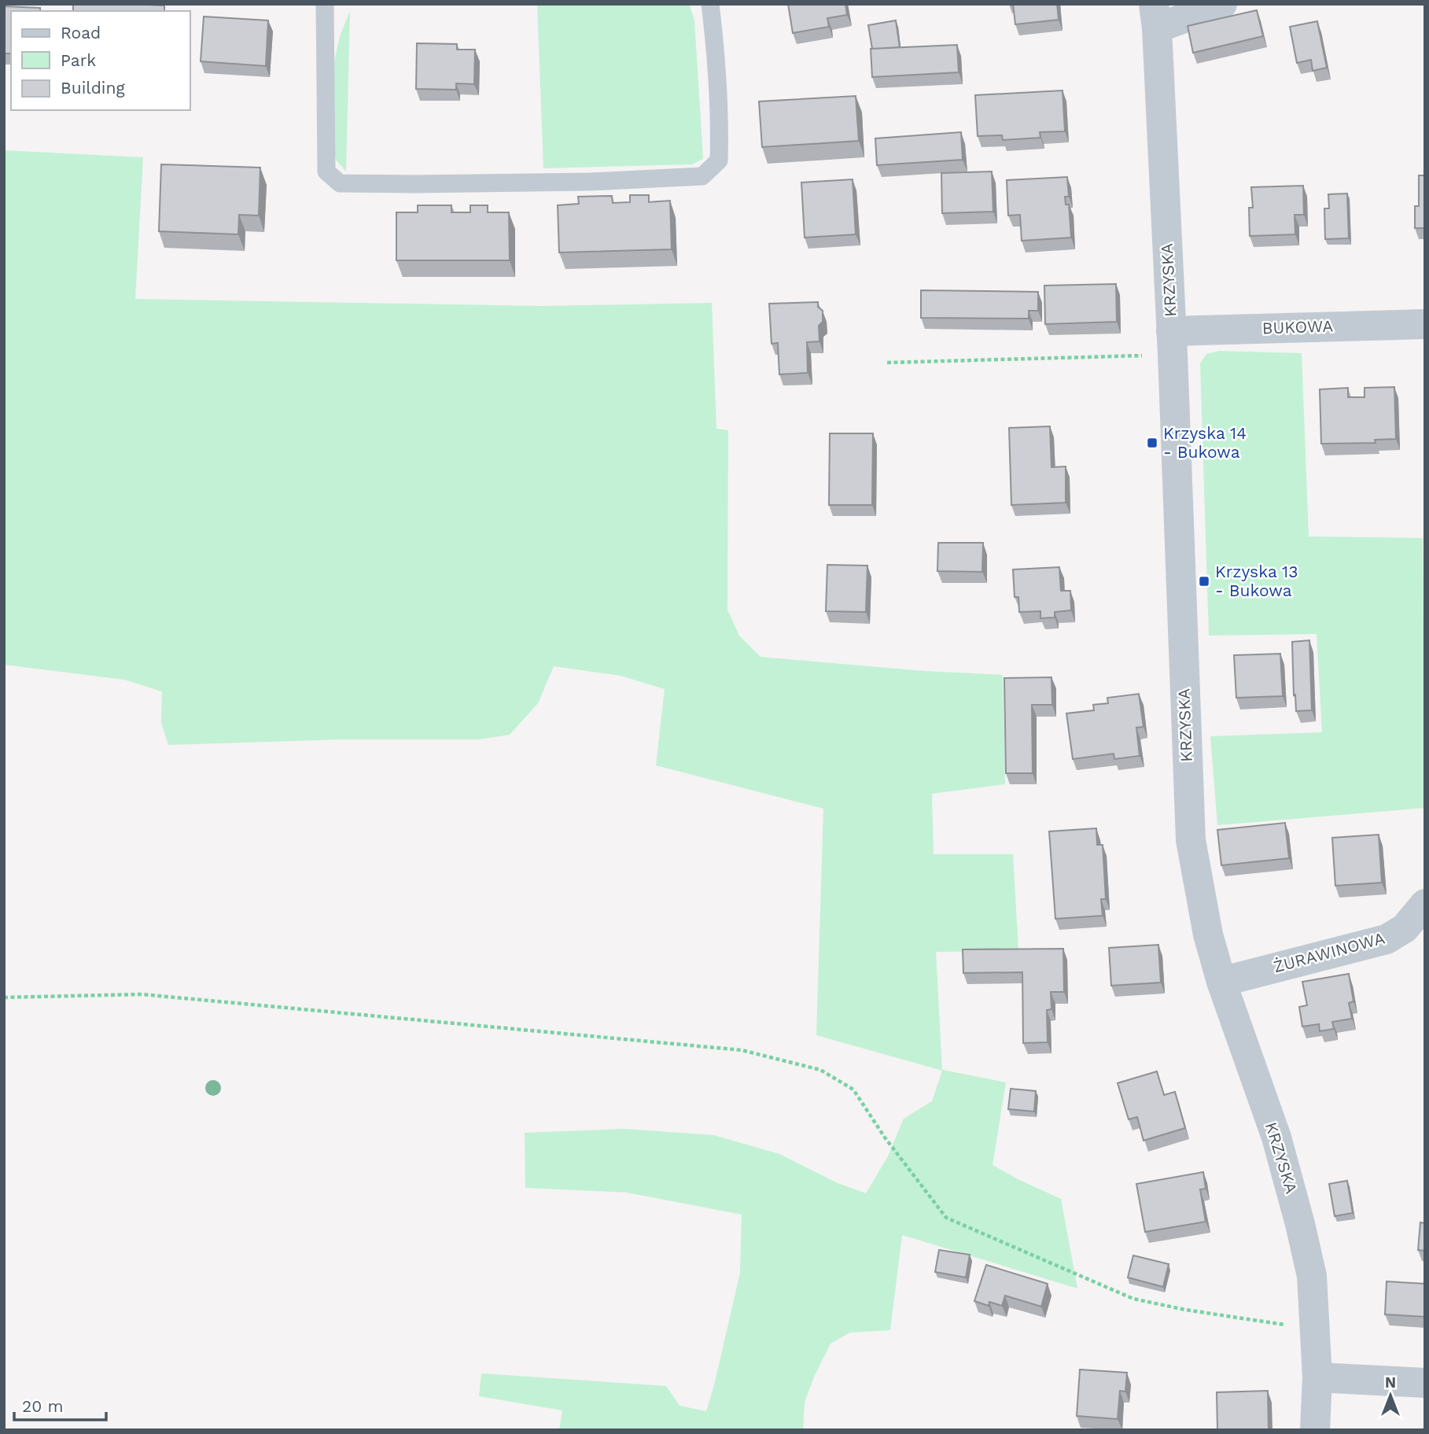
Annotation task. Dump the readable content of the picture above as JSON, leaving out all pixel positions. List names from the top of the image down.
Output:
{
  "streets": {
    "street": ["KRZYSKA", "BUKOWA", "ŻURAWINOWA"]
  },
  "crossings": [
    ["KRZYSKA", "BUKOWA"],
    ["KRZYSKA", "ŻURAWINOWA"]
  ],
  "places": {
    "transit": ["Krzyska 14 - Bukowa", "Krzyska 13 - Bukowa"]
  },
  "legend": ["Road", "Park", "Building"],
  "scale_bar": "20 m",
  "north": "top"
}
